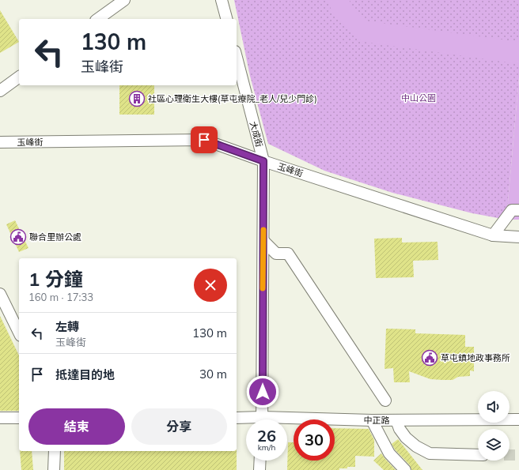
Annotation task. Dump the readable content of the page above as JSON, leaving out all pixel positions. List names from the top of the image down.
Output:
{
  "streets": {
    "street": ["大成街", "玉峰街", "中正路"]
  },
  "crossings": [
    ["大成街", "玉峰街"]
  ],
  "parks": ["中山公園"],
  "places": {
    "building": ["社區心理衛生大樓(草屯療院_老人/兒少門診)"],
    "public building": ["聯合里辦公處", "草屯鎮地政事務所"]
  },
  "page": {
    "turn": ["130 m", "玉峰街"],
    "heading": ["1 分鐘", "160 m · 17:33"],
    "list": [
      {
        "name": "左轉",
        "note": "玉峰街",
        "value": "130 m"
      },
      {
        "name": "抵達目的地",
        "value": "30 m"
      }
    ],
    "buttons": ["結束", "分享"],
    "speed": "26 km/h",
    "limit": "30"
  }
}
